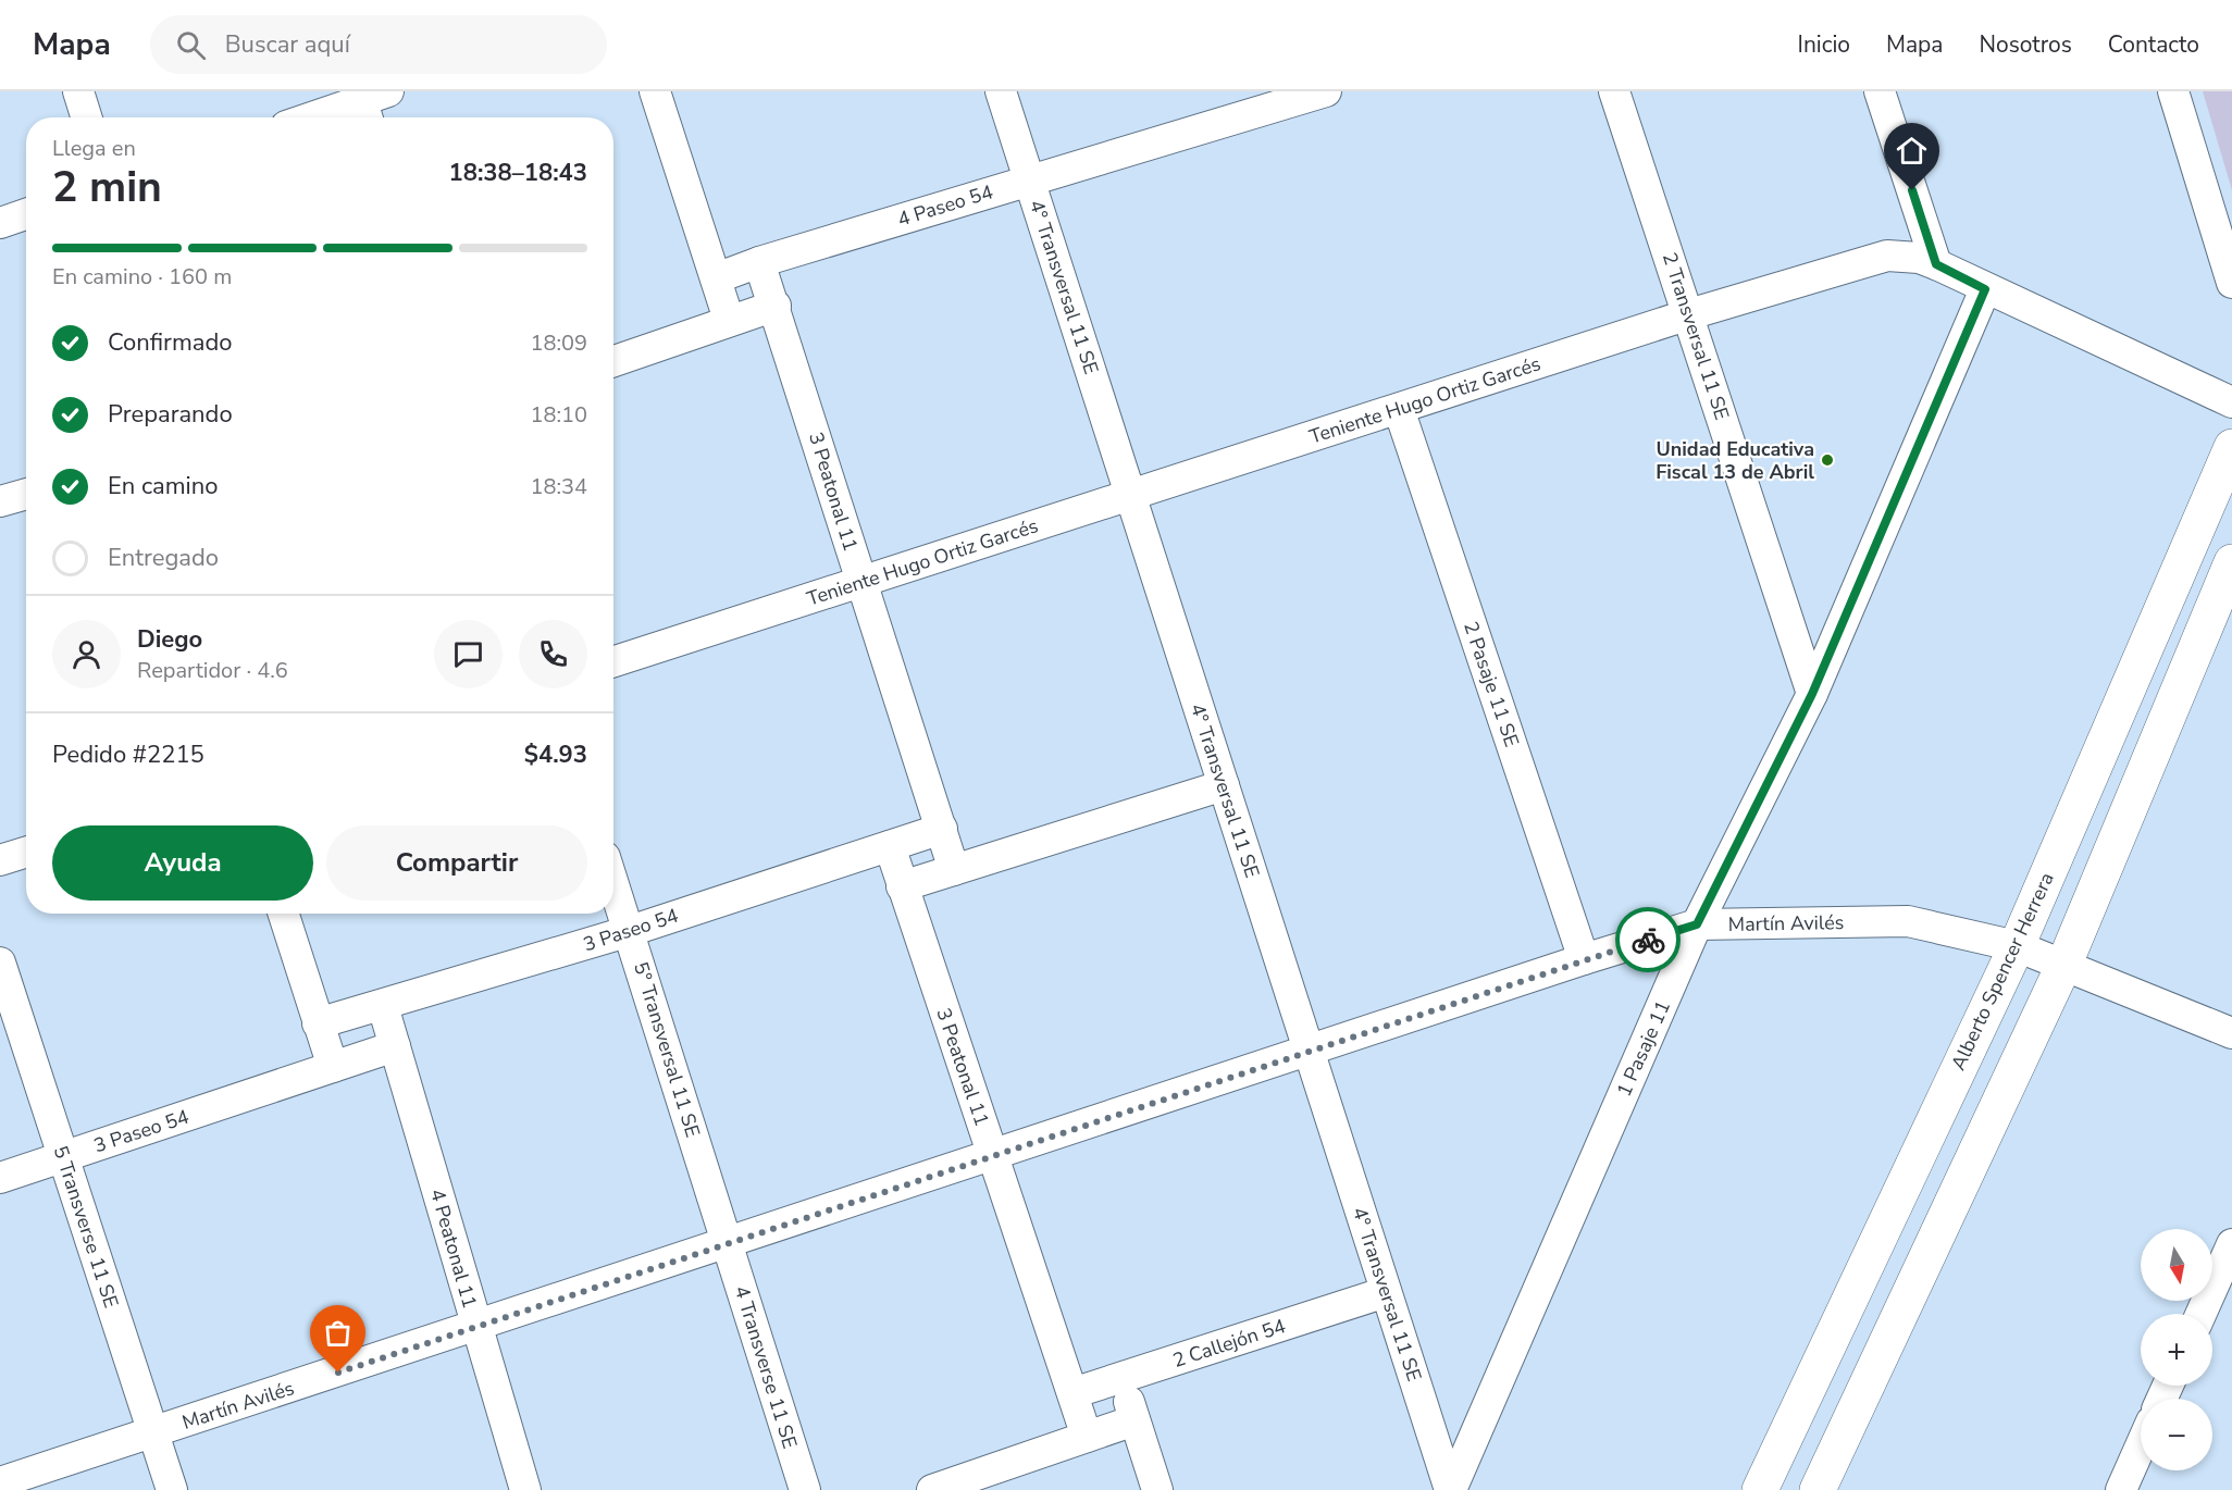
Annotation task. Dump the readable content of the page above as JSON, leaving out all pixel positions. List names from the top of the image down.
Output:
{
  "streets": {
    "street": [
      "4 Paseo 54",
      "4° Transversal 11 SE",
      "2 Transversal 11 SE",
      "Teniente Hugo Ortiz Garcés",
      "3 Peatonal 11",
      "2 Pasaje 11 SE",
      "Martín Avilés",
      "3 Paseo 54",
      "Alberto Spencer Herrera",
      "1 Pasaje 11",
      "5° Transversal 11 SE",
      "5 Transverse 11 SE",
      "4 Peatonal 11",
      "2 Callejón 54",
      "4 Transverse 11 SE"
    ]
  },
  "crossings": [
    ["4 Paseo 54", "4° Transversal 11 SE"],
    ["4 Paseo 54", "3 Peatonal 11"],
    ["4° Transversal 11 SE", "Teniente Hugo Ortiz Garcés"],
    ["4° Transversal 11 SE", "Martín Avilés"],
    ["4° Transversal 11 SE", "1 Pasaje 11"],
    ["4° Transversal 11 SE", "2 Callejón 54"],
    ["2 Transversal 11 SE", "Teniente Hugo Ortiz Garcés"],
    ["2 Transversal 11 SE", "1 Pasaje 11"],
    ["Teniente Hugo Ortiz Garcés", "3 Peatonal 11"],
    ["Teniente Hugo Ortiz Garcés", "2 Pasaje 11 SE"],
    ["Teniente Hugo Ortiz Garcés", "1 Pasaje 11"],
    ["3 Peatonal 11", "Martín Avilés"],
    ["3 Peatonal 11", "3 Paseo 54"],
    ["3 Peatonal 11", "2 Callejón 54"],
    ["2 Pasaje 11 SE", "Martín Avilés"],
    ["Martín Avilés", "Alberto Spencer Herrera"],
    ["Martín Avilés", "1 Pasaje 11"],
    ["Martín Avilés", "5° Transversal 11 SE"],
    ["Martín Avilés", "5 Transverse 11 SE"],
    ["Martín Avilés", "4 Peatonal 11"],
    ["Martín Avilés", "4 Transverse 11 SE"],
    ["3 Paseo 54", "5° Transversal 11 SE"],
    ["3 Paseo 54", "5 Transverse 11 SE"],
    ["3 Paseo 54", "4 Peatonal 11"],
    ["5° Transversal 11 SE", "4 Transverse 11 SE"]
  ],
  "places": ["Unidad Educativa Fiscal 13 de Abril"],
  "north": "bottom",
  "page": {
    "header": "Mapa",
    "search": "Buscar aquí",
    "nav": [
      "Inicio",
      "Mapa",
      "Nosotros",
      "Contacto"
    ],
    "heading": ["2 min", "Llega en", "18:38–18:43"],
    "panel": [
      "Diego",
      "Repartidor · 4.6",
      "Pedido #2215",
      "$4.93"
    ],
    "bar": "En camino · 160 m",
    "list": [
      ["Confirmado", "18:09"],
      ["Preparando", "18:10"],
      ["En camino", "18:34"],
      "Entregado"
    ],
    "buttons": ["Ayuda", "Compartir"],
    "map_buttons": ["+", "−"]
  }
}
